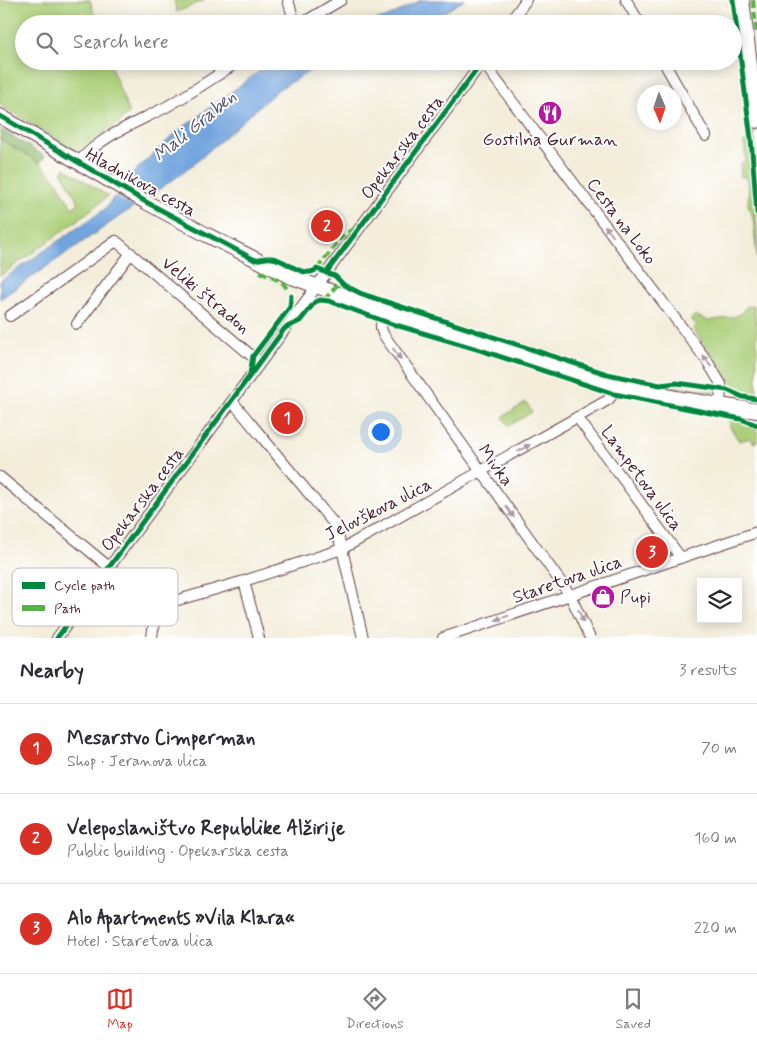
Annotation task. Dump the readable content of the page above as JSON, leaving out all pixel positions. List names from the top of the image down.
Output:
{
  "streets": {
    "main road": ["Hladnikova cesta"],
    "street": [
      "Opekarska cesta",
      "Cesta na Loko",
      "Veliki štradon",
      "Mivka",
      "Lampetova ulica",
      "Jelovškova ulica",
      "Staretova ulica"
    ]
  },
  "crossings": [
    ["Opekarska cesta", "Hladnikova cesta"],
    ["Opekarska cesta", "Veliki štradon"],
    ["Hladnikova cesta", "Cesta na Loko"],
    ["Hladnikova cesta", "Mivka"],
    ["Hladnikova cesta", "Jelovškova ulica"],
    ["Mivka", "Jelovškova ulica"],
    ["Mivka", "Staretova ulica"],
    ["Lampetova ulica", "Jelovškova ulica"],
    ["Lampetova ulica", "Staretova ulica"]
  ],
  "one_way": ["Cesta na Loko", "Mivka", "Staretova ulica"],
  "water": ["Mali Graben"],
  "places": {
    "restaurant": ["Gostilna Gurman"],
    "shop": ["Pupi"]
  },
  "legend": ["Cycle path", "Path"],
  "north": "bottom",
  "page": {
    "search": "Search here",
    "pins": ["2", "1", "3"],
    "heading": ["Nearby", "3 results"],
    "list": [
      {
        "mark": "1",
        "name": "Mesarstvo Cimperman",
        "note": "Shop · Jeranova ulica",
        "value": "70 m"
      },
      {
        "mark": "2",
        "name": "Veleposlaništvo Republike Alžirije",
        "note": "Public building · Opekarska cesta",
        "value": "160 m"
      },
      {
        "mark": "3",
        "name": "Alo Apartments »Vila Klara«",
        "note": "Hotel · Staretova ulica",
        "value": "220 m"
      }
    ],
    "nav": ["Map", "Directions", "Saved"]
  }
}
